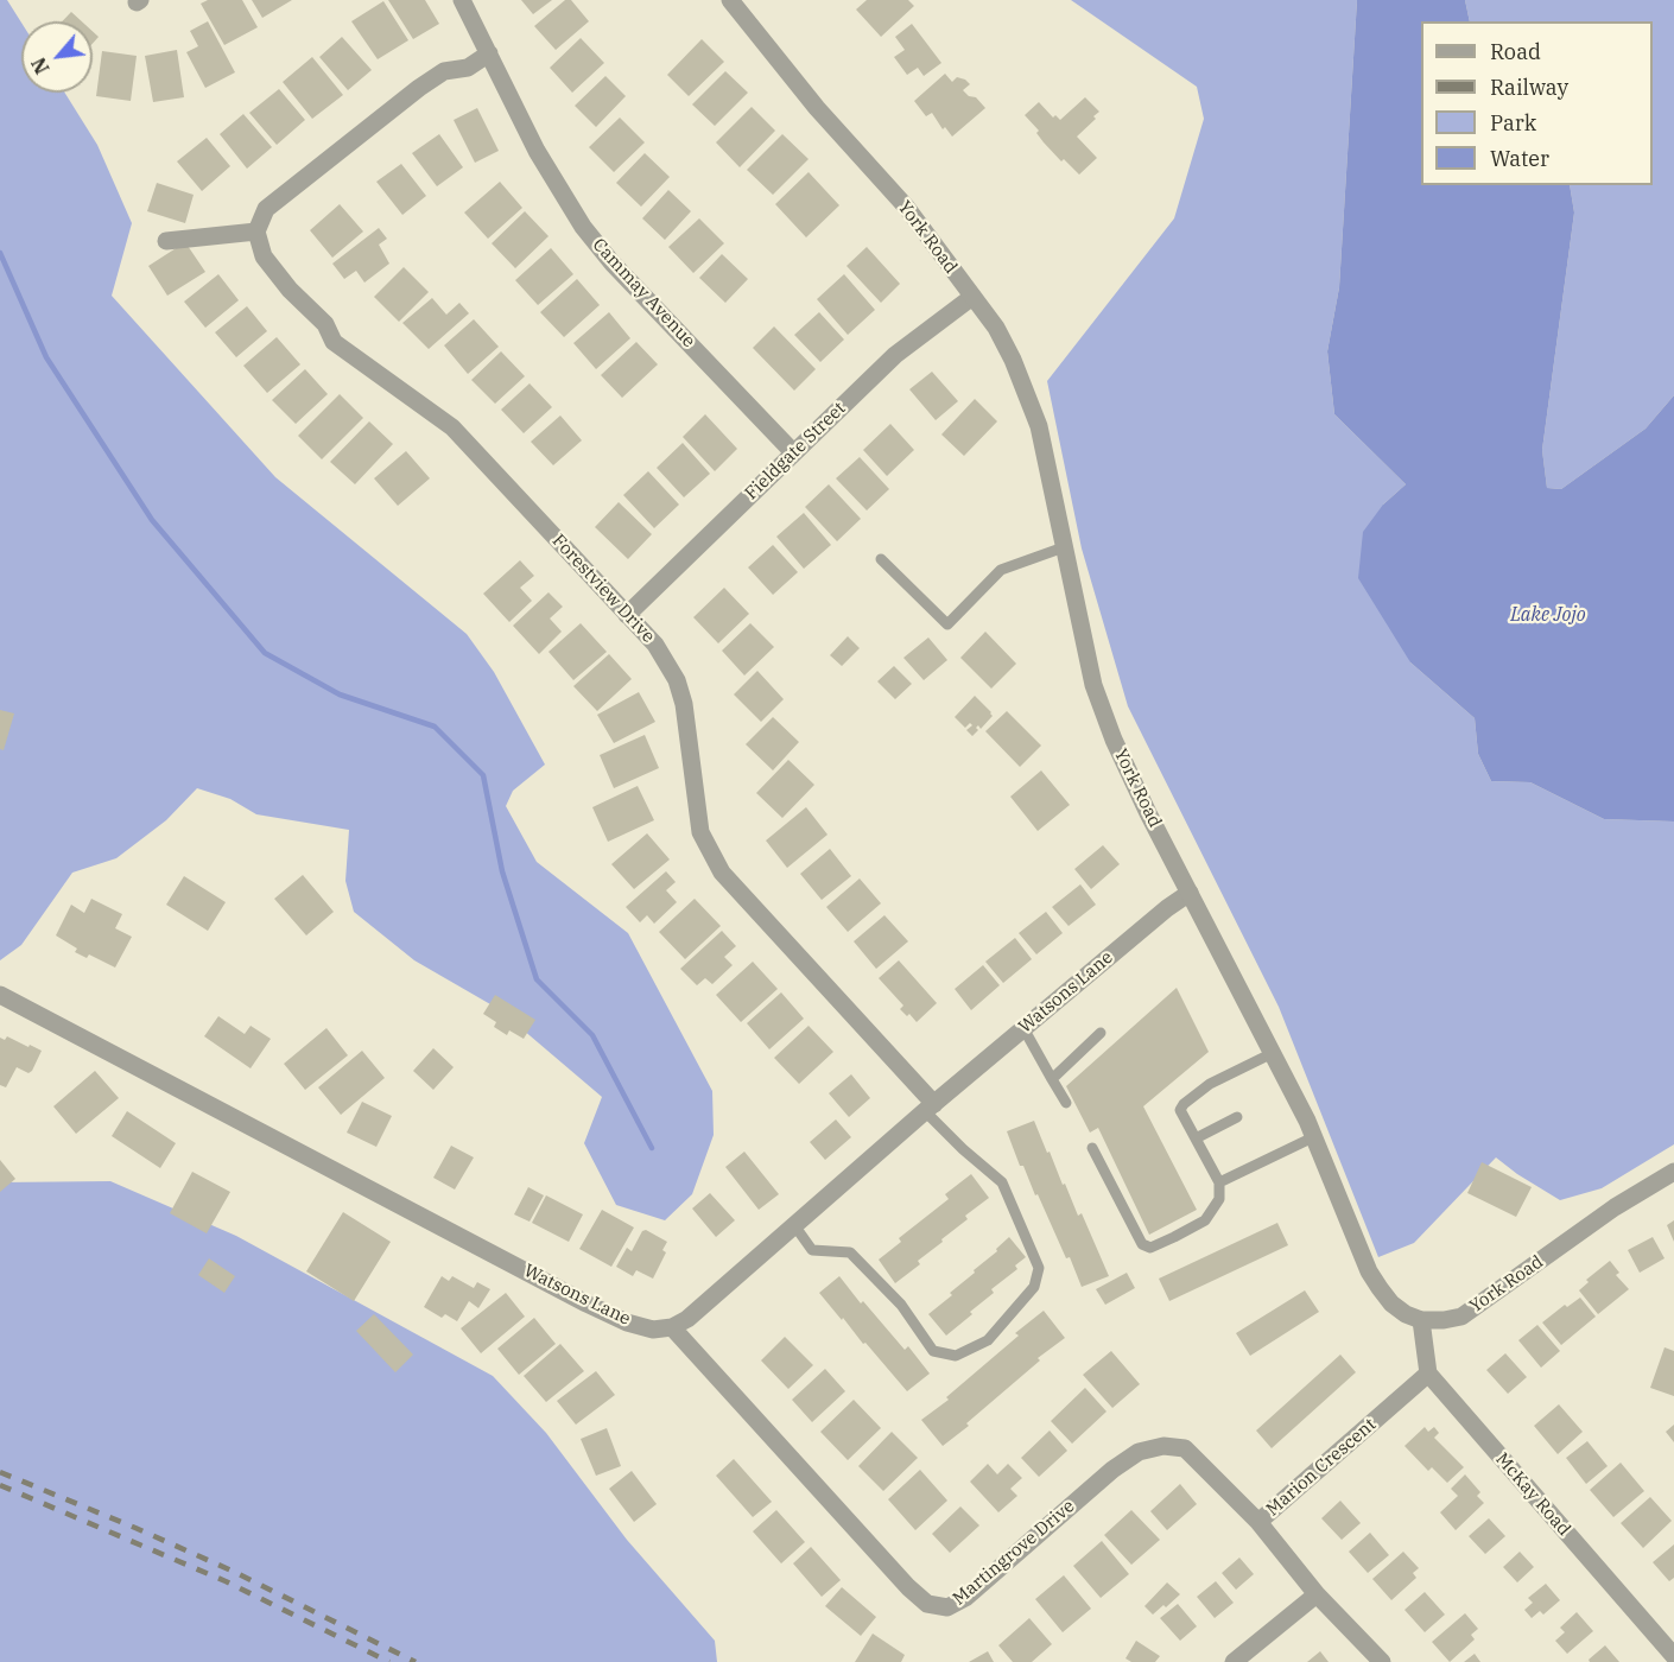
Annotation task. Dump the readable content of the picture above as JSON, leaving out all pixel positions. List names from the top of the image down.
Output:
{
  "streets": {
    "street": [
      "York Road",
      "Cammay Avenue",
      "Fieldgate Street",
      "Forestview Drive",
      "Watsons Lane",
      "Marion Crescent",
      "McKay Road",
      "Martingrove Drive"
    ]
  },
  "crossings": [
    ["York Road", "Fieldgate Street"],
    ["York Road", "Watsons Lane"],
    ["Cammay Avenue", "Fieldgate Street"],
    ["Fieldgate Street", "Forestview Drive"],
    ["Forestview Drive", "Watsons Lane"],
    ["Watsons Lane", "Martingrove Drive"],
    ["Marion Crescent", "McKay Road"],
    ["Marion Crescent", "Martingrove Drive"]
  ],
  "water": ["Lake Jojo"],
  "legend": [
    "Road",
    "Railway",
    "Park",
    "Water"
  ],
  "north": "bottom left"
}
